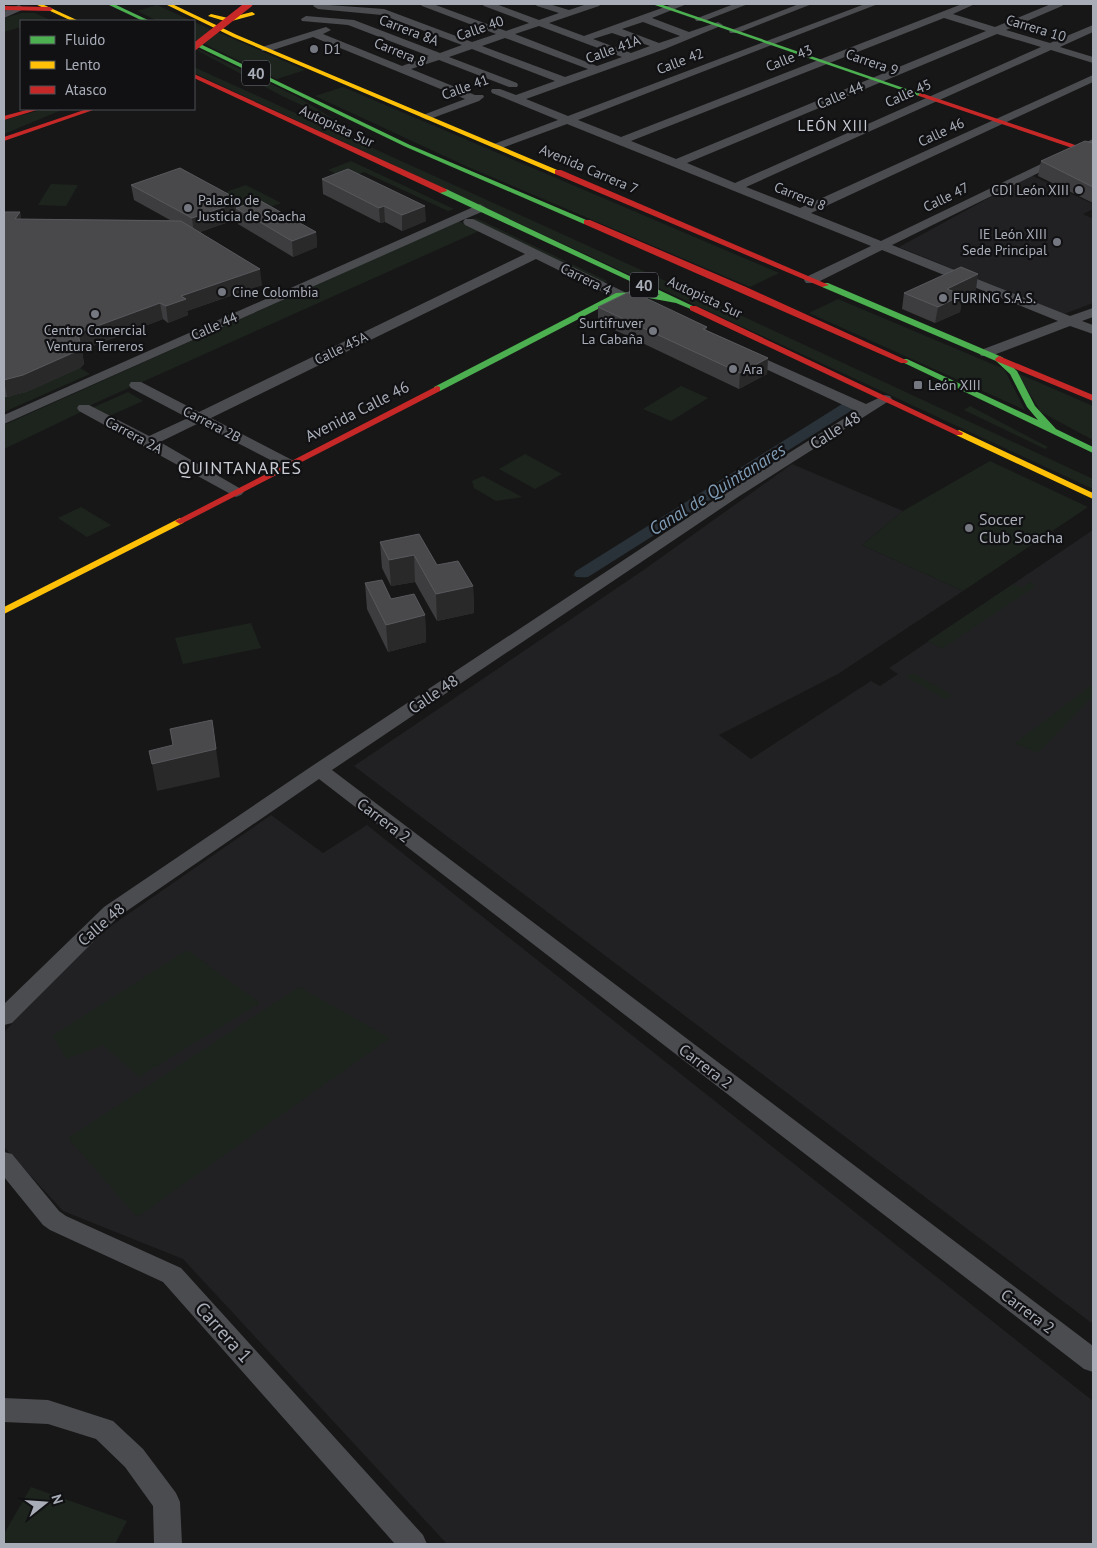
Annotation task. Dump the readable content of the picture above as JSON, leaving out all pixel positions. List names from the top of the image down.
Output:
{
  "streets": {
    "main road": [
      "Carrera 9",
      "40",
      "Autopista Sur",
      "Avenida Carrera 7",
      "Avenida Calle 46"
    ],
    "street": [
      "Calle 40",
      "Carrera 10",
      "Carrera 8A",
      "Calle 41A",
      "Carrera 8",
      "Calle 43",
      "Calle 42",
      "Calle 41",
      "Calle 45",
      "Calle 44",
      "Calle 46",
      "Calle 47",
      "Carrera 4",
      "Calle 45A",
      "Carrera 2B",
      "Calle 48",
      "Carrera 2A",
      "Carrera 2",
      "Carrera 1"
    ]
  },
  "crossings": [
    ["Calle 40", "Carrera 8A"],
    ["Calle 40", "Carrera 8"],
    ["Carrera 10", "Calle 43"],
    ["Carrera 10", "Calle 45"],
    ["Carrera 10", "Calle 44"],
    ["Carrera 8A", "Calle 41"],
    ["Calle 41A", "Carrera 8"],
    ["Calle 41A", "Carrera 9"],
    ["Carrera 8", "Calle 43"],
    ["Carrera 8", "Calle 42"],
    ["Carrera 8", "Calle 41"],
    ["Carrera 8", "Calle 45"],
    ["Carrera 8", "Calle 44"],
    ["Carrera 8", "Calle 46"],
    ["Carrera 8", "Calle 47"],
    ["Calle 43", "Carrera 9"],
    ["Calle 42", "Carrera 9"],
    ["Calle 42", "Avenida Carrera 7"],
    ["Carrera 9", "Calle 45"],
    ["Carrera 9", "Calle 44"],
    ["Carrera 9", "Calle 46"],
    ["Carrera 9", "Calle 47"],
    ["Calle 41", "Avenida Carrera 7"],
    ["Calle 44", "Autopista Sur"],
    ["Autopista Sur", "Avenida Carrera 7"],
    ["Autopista Sur", "Calle 48"],
    ["Avenida Carrera 7", "Calle 47"],
    ["Carrera 4", "Calle 45A"],
    ["Carrera 4", "Avenida Calle 46"],
    ["Calle 45A", "Carrera 2B"],
    ["Calle 45A", "Carrera 2A"],
    ["Avenida Calle 46", "Carrera 2B"],
    ["Avenida Calle 46", "Carrera 2A"],
    ["Calle 48", "Carrera 2"]
  ],
  "districts": ["LEÓN XIII", "QUINTANARES"],
  "water": ["Canal de Quintanares"],
  "places": {
    "other": [
      "D1",
      "CDI León XIII",
      "Palacio de Justicia de Soacha",
      "IE León XIII Sede Principal",
      "Cine Colombia",
      "FURING S.A.S.",
      "Centro Comercial Ventura Terreros",
      "Surtifruver La Cabaña",
      "Ara",
      "Soccer Club Soacha"
    ],
    "transit": ["León XIII"]
  },
  "legend": ["Fluido", "Lento", "Atasco"],
  "north": "right"
}
